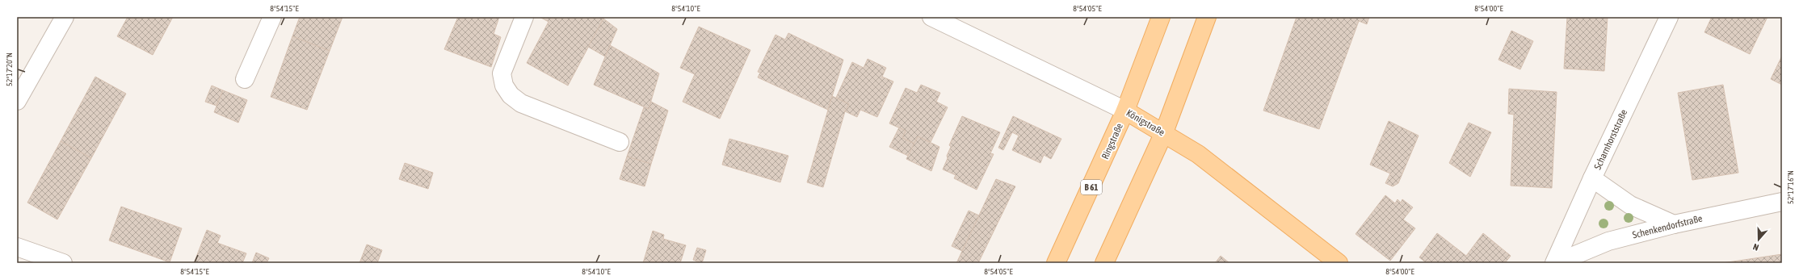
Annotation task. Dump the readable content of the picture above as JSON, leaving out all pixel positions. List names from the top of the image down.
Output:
{
  "streets": {
    "main road": ["Königstraße", "Ringstraße", "B 61"],
    "street": ["Scharnhorststraße", "Schenkendorfstraße"]
  },
  "crossings": [
    ["Königstraße", "Ringstraße"],
    ["Scharnhorststraße", "Schenkendorfstraße"]
  ],
  "north": "bottom",
  "coordinates": [
    "8°54'15\"E",
    "8°54'10\"E",
    "8°54'05\"E",
    "8°54'00\"E",
    "52°17'20\"N",
    "52°17'16\"N"
  ]
}
